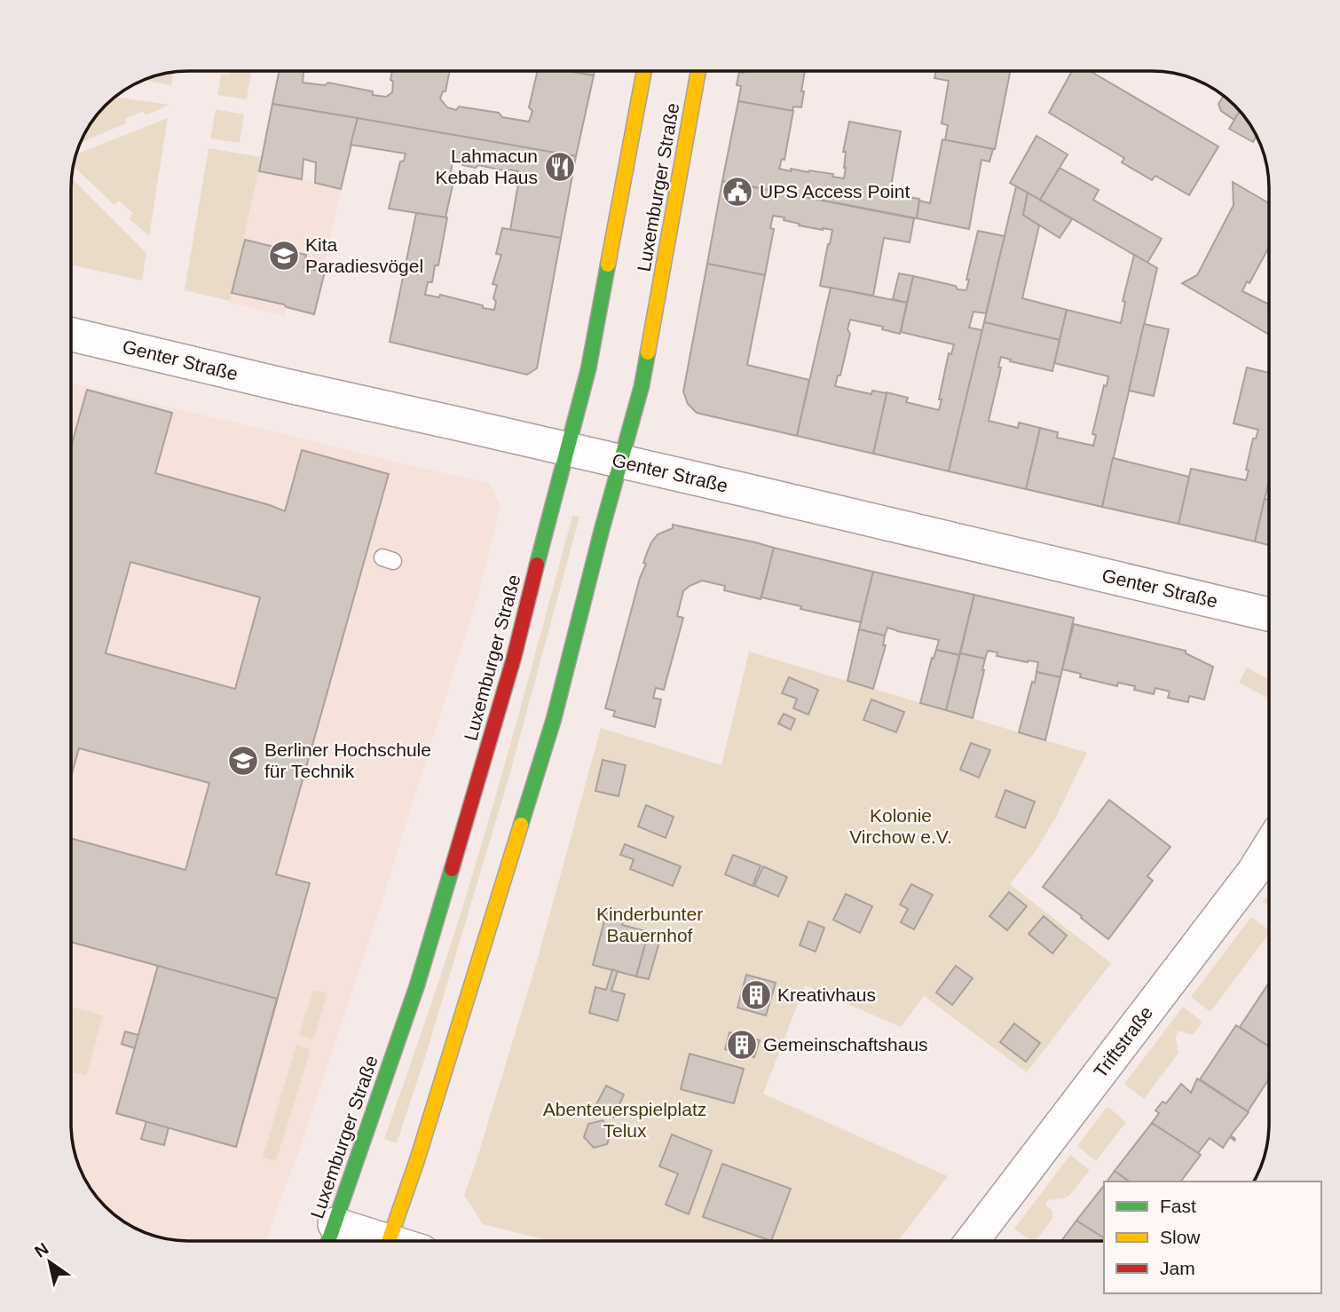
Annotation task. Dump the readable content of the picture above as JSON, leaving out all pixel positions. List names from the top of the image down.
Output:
{
  "streets": {
    "main road": ["Luxemburger Straße"],
    "street": ["Genter Straße", "Triftstraße"]
  },
  "crossings": [
    ["Luxemburger Straße", "Genter Straße"]
  ],
  "parks": ["Kolonie Virchow e.V.", "Kinderbunter Bauernhof", "Abenteuerspielplatz Telux"],
  "places": {
    "restaurant": ["Lahmacun Kebab Haus"],
    "public building": ["UPS Access Point"],
    "school or university": ["Kita Paradiesvögel", "Berliner Hochschule für Technik"],
    "building": ["Kreativhaus", "Gemeinschaftshaus"]
  },
  "legend": ["Fast", "Slow", "Jam"],
  "north": "top left"
}
